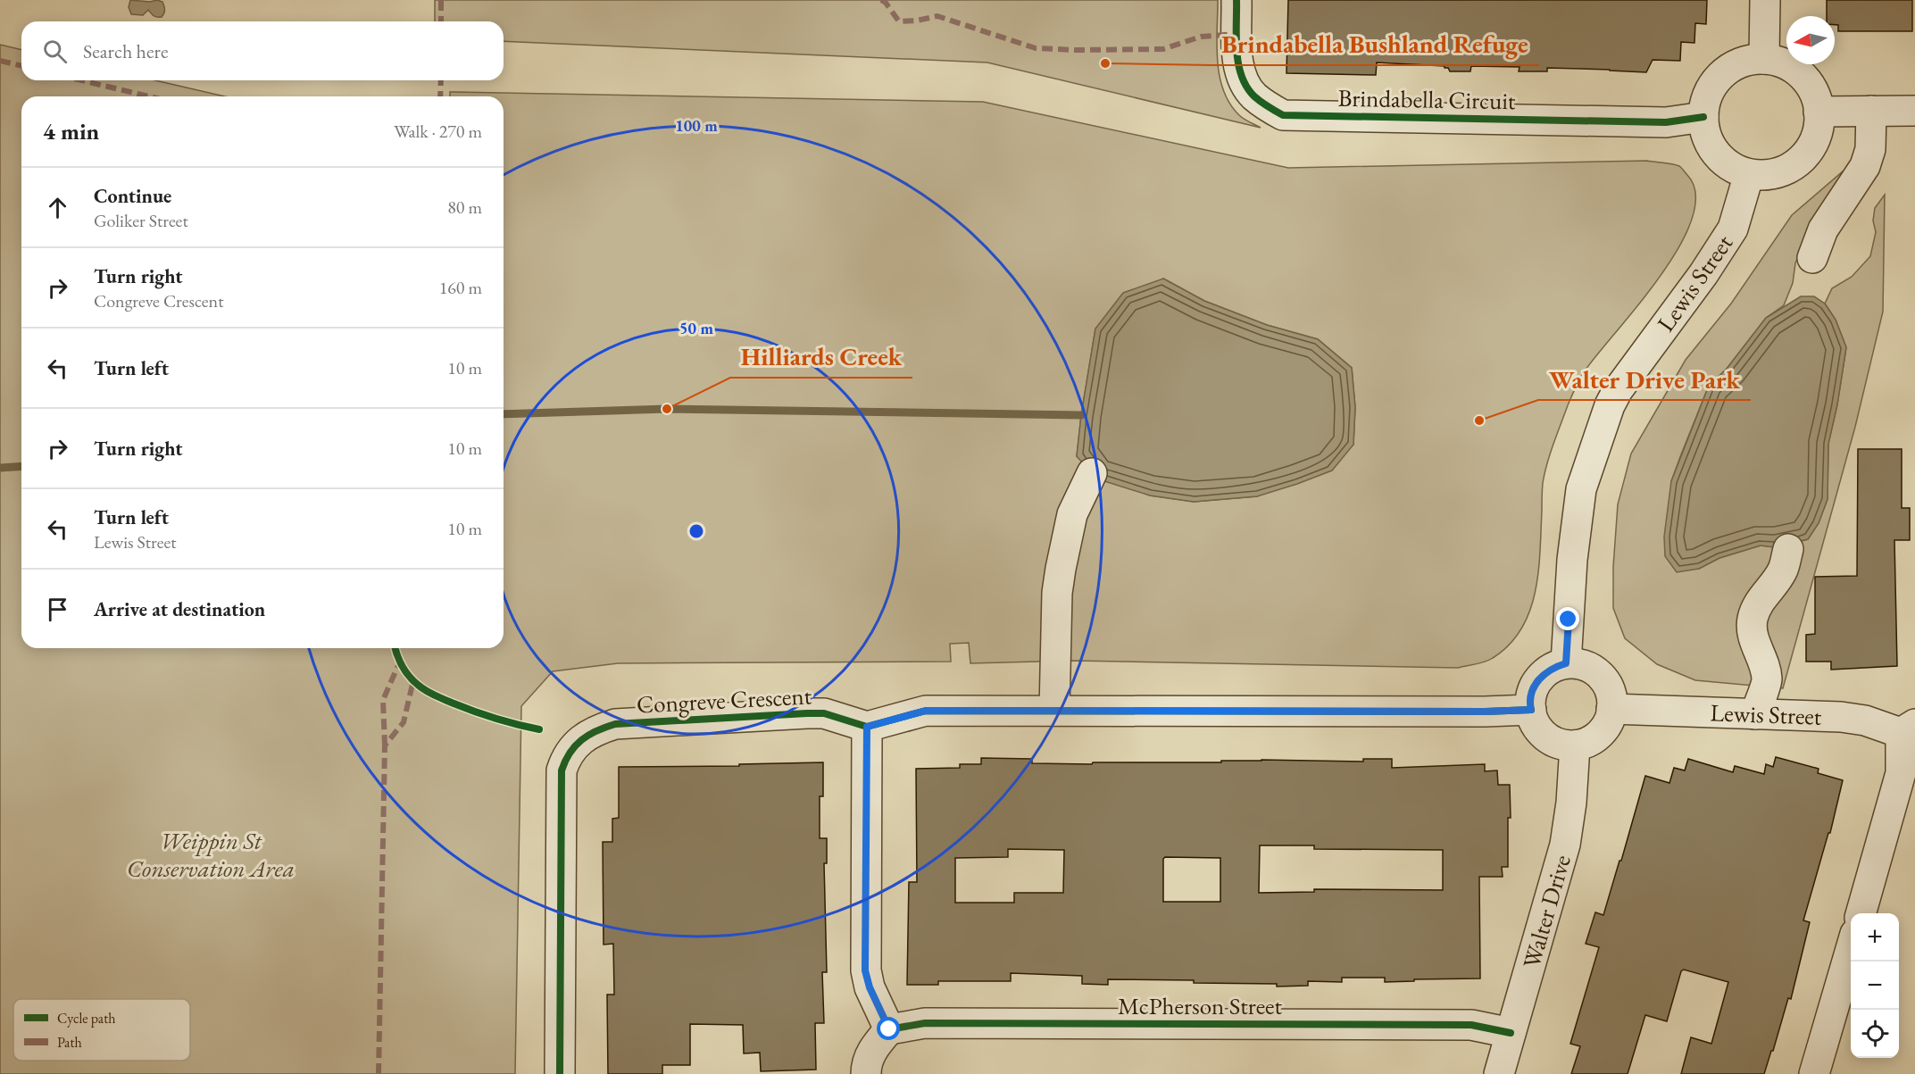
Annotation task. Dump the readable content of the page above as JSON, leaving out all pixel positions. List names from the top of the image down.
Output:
{
  "streets": {
    "street": [
      "Brindabella Circuit",
      "Lewis Street",
      "Congreve Crescent",
      "Walter Drive",
      "McPherson Street"
    ]
  },
  "crossings": [
    ["Brindabella Circuit", "Lewis Street"],
    ["Lewis Street", "Walter Drive"],
    ["Walter Drive", "McPherson Street"]
  ],
  "parks": ["Weippin St Conservation Area"],
  "places": ["Brindabella Bushland Refuge", "Hilliards Creek", "Walter Drive Park"],
  "legend": ["Cycle path", "Path"],
  "north": "left",
  "page": {
    "search": "Search here",
    "heading": ["4 min", "Walk · 270 m"],
    "list": [
      ["Continue", "Goliker Street", "80 m"],
      ["Turn right", "Congreve Crescent", "160 m"],
      ["Turn left", "10 m"],
      ["Turn right", "10 m"],
      ["Turn left", "Lewis Street", "10 m"],
      "Arrive at destination"
    ],
    "map_buttons": ["+", "−"]
  },
  "rings": ["100 m", "50 m"]
}
